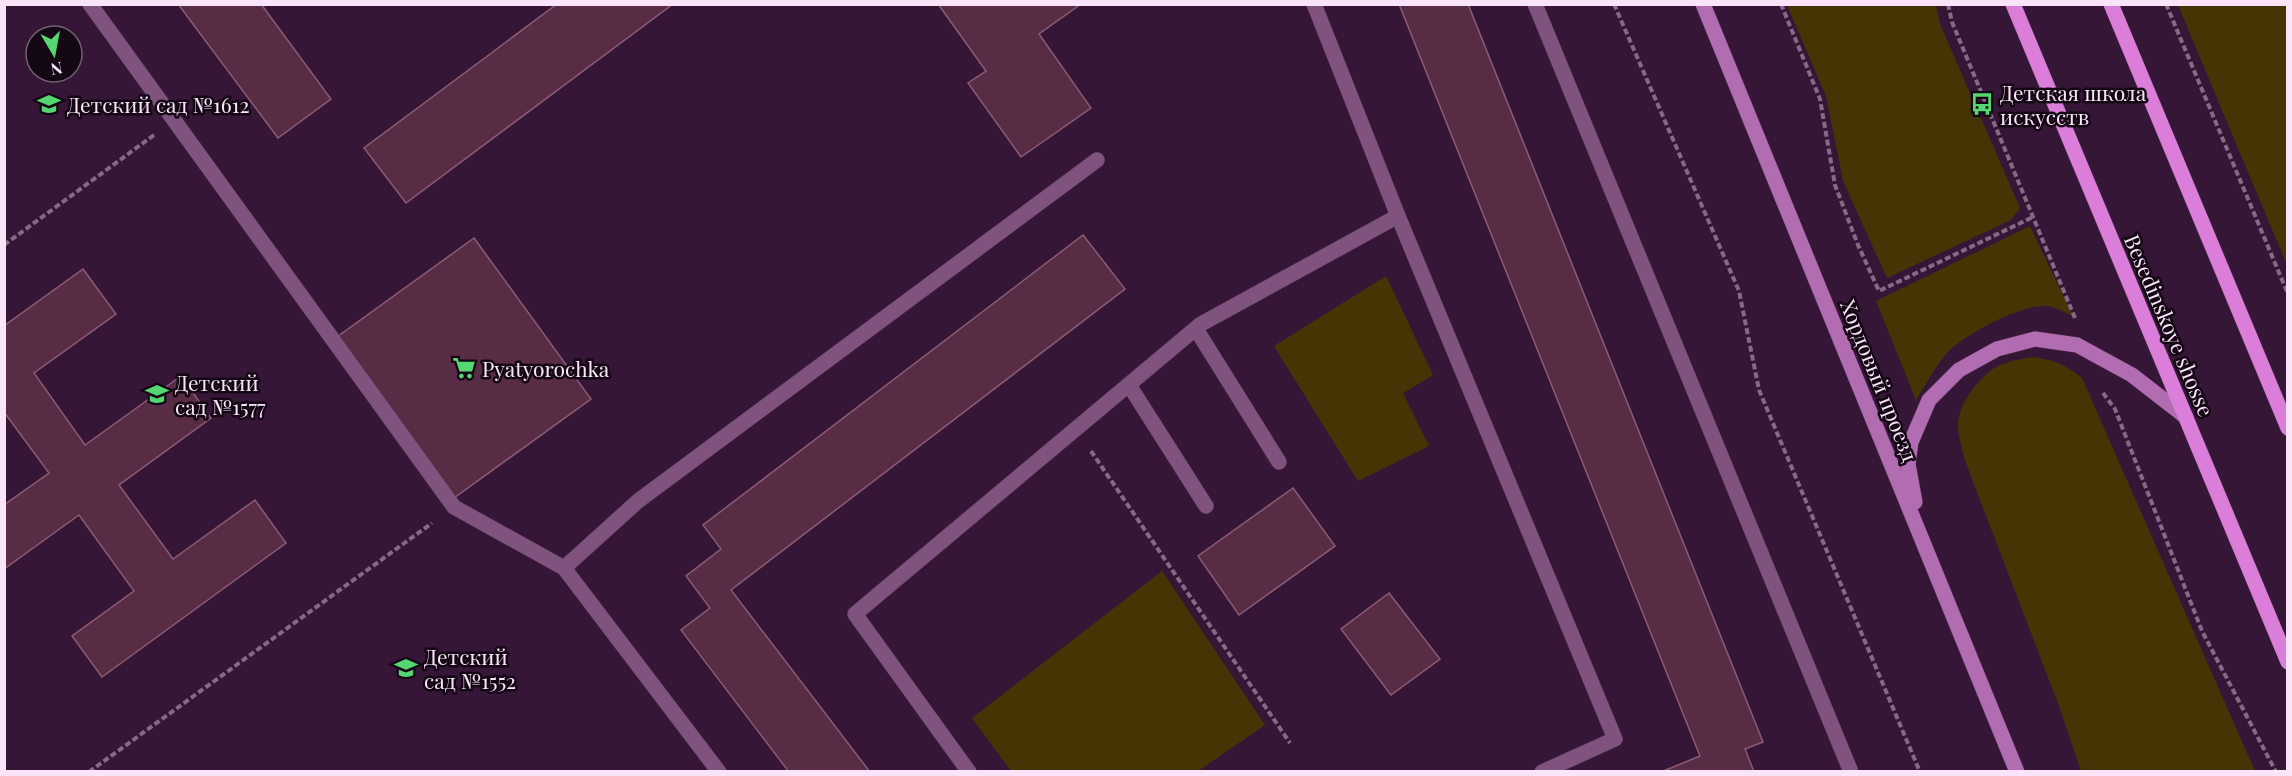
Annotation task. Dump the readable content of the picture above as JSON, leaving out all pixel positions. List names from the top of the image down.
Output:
{
  "streets": {
    "main road": ["Besedinskoye shosse", "Хордовый проезд"]
  },
  "places": {
    "school or university": ["Детский сад №1612", "Детский сад №1577", "Детский сад №1552"],
    "bus stop": ["Детская школа искусств"],
    "supermarket": ["Pyatyorochka"]
  },
  "north": "bottom"
}
